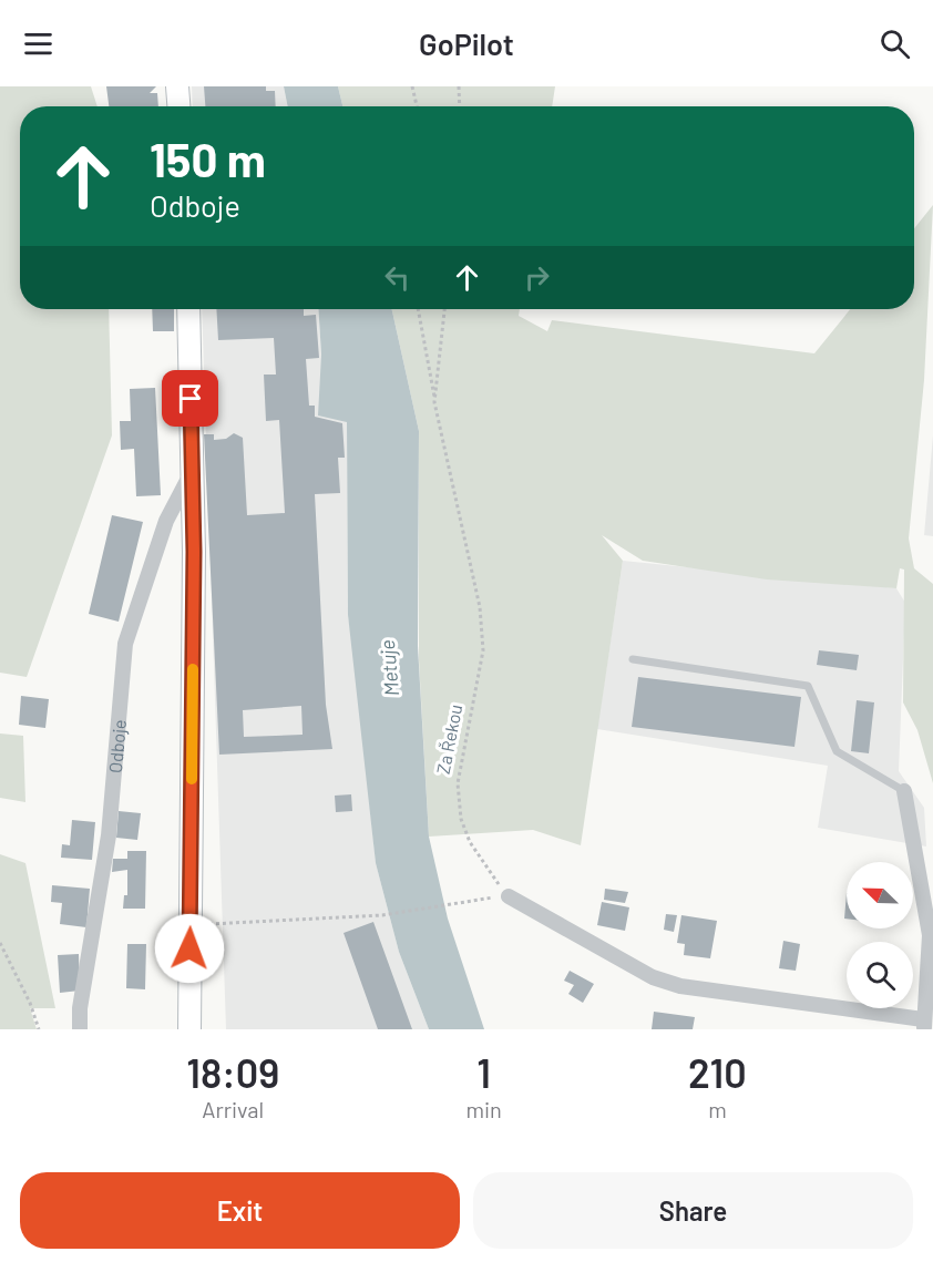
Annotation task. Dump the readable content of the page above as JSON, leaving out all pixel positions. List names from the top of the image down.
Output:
{
  "streets": {
    "street": ["Odboje"],
    "path": ["Za Řekou"]
  },
  "water": ["Metuje"],
  "north": "top left",
  "page": {
    "header": "GoPilot",
    "turn": ["150 m", "Odboje"],
    "eta": [
      "18:09",
      "Arrival",
      "1",
      "min",
      "210",
      "m"
    ],
    "buttons": ["Exit", "Share"]
  }
}
